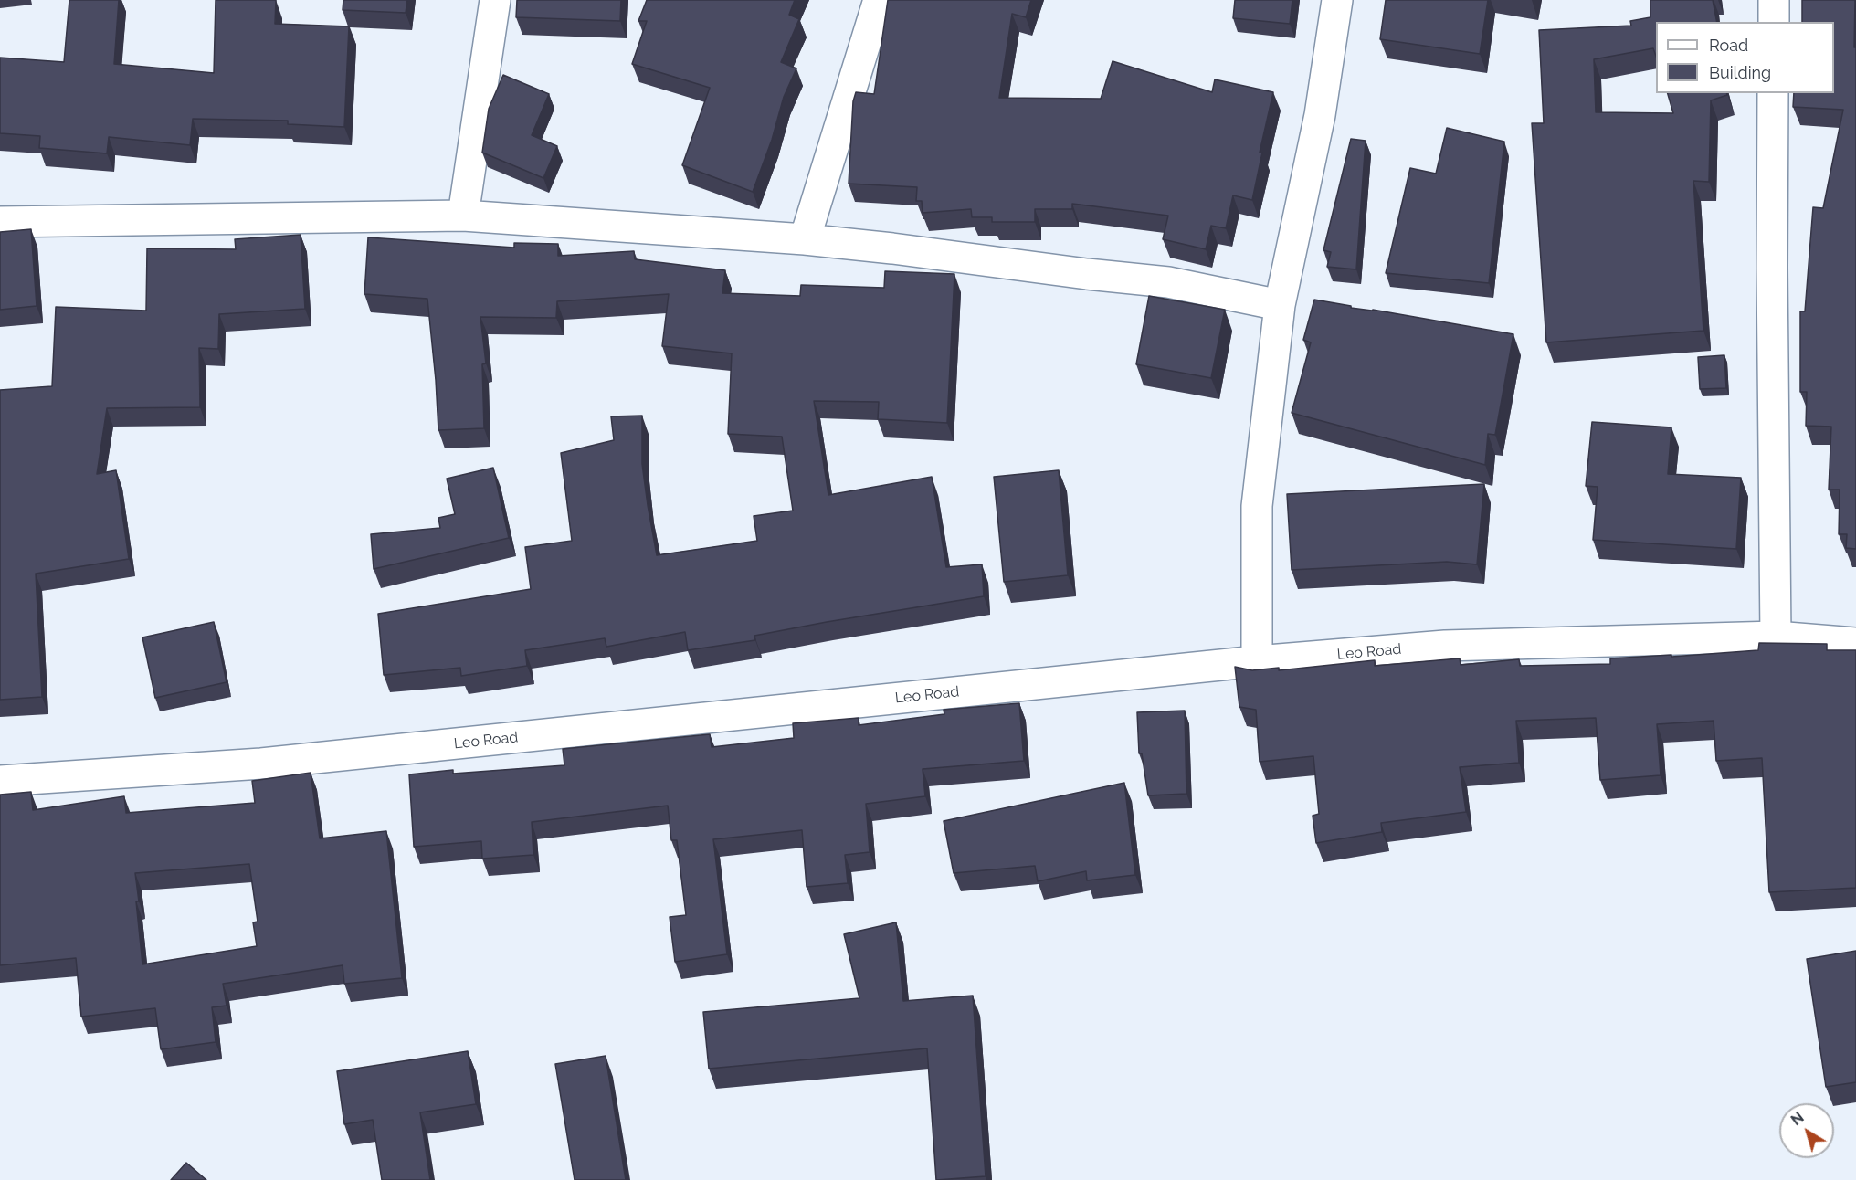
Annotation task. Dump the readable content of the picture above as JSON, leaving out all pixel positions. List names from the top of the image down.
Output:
{
  "streets": {
    "street": ["Leo Road"]
  },
  "legend": ["Road", "Building"],
  "north": "top left"
}
